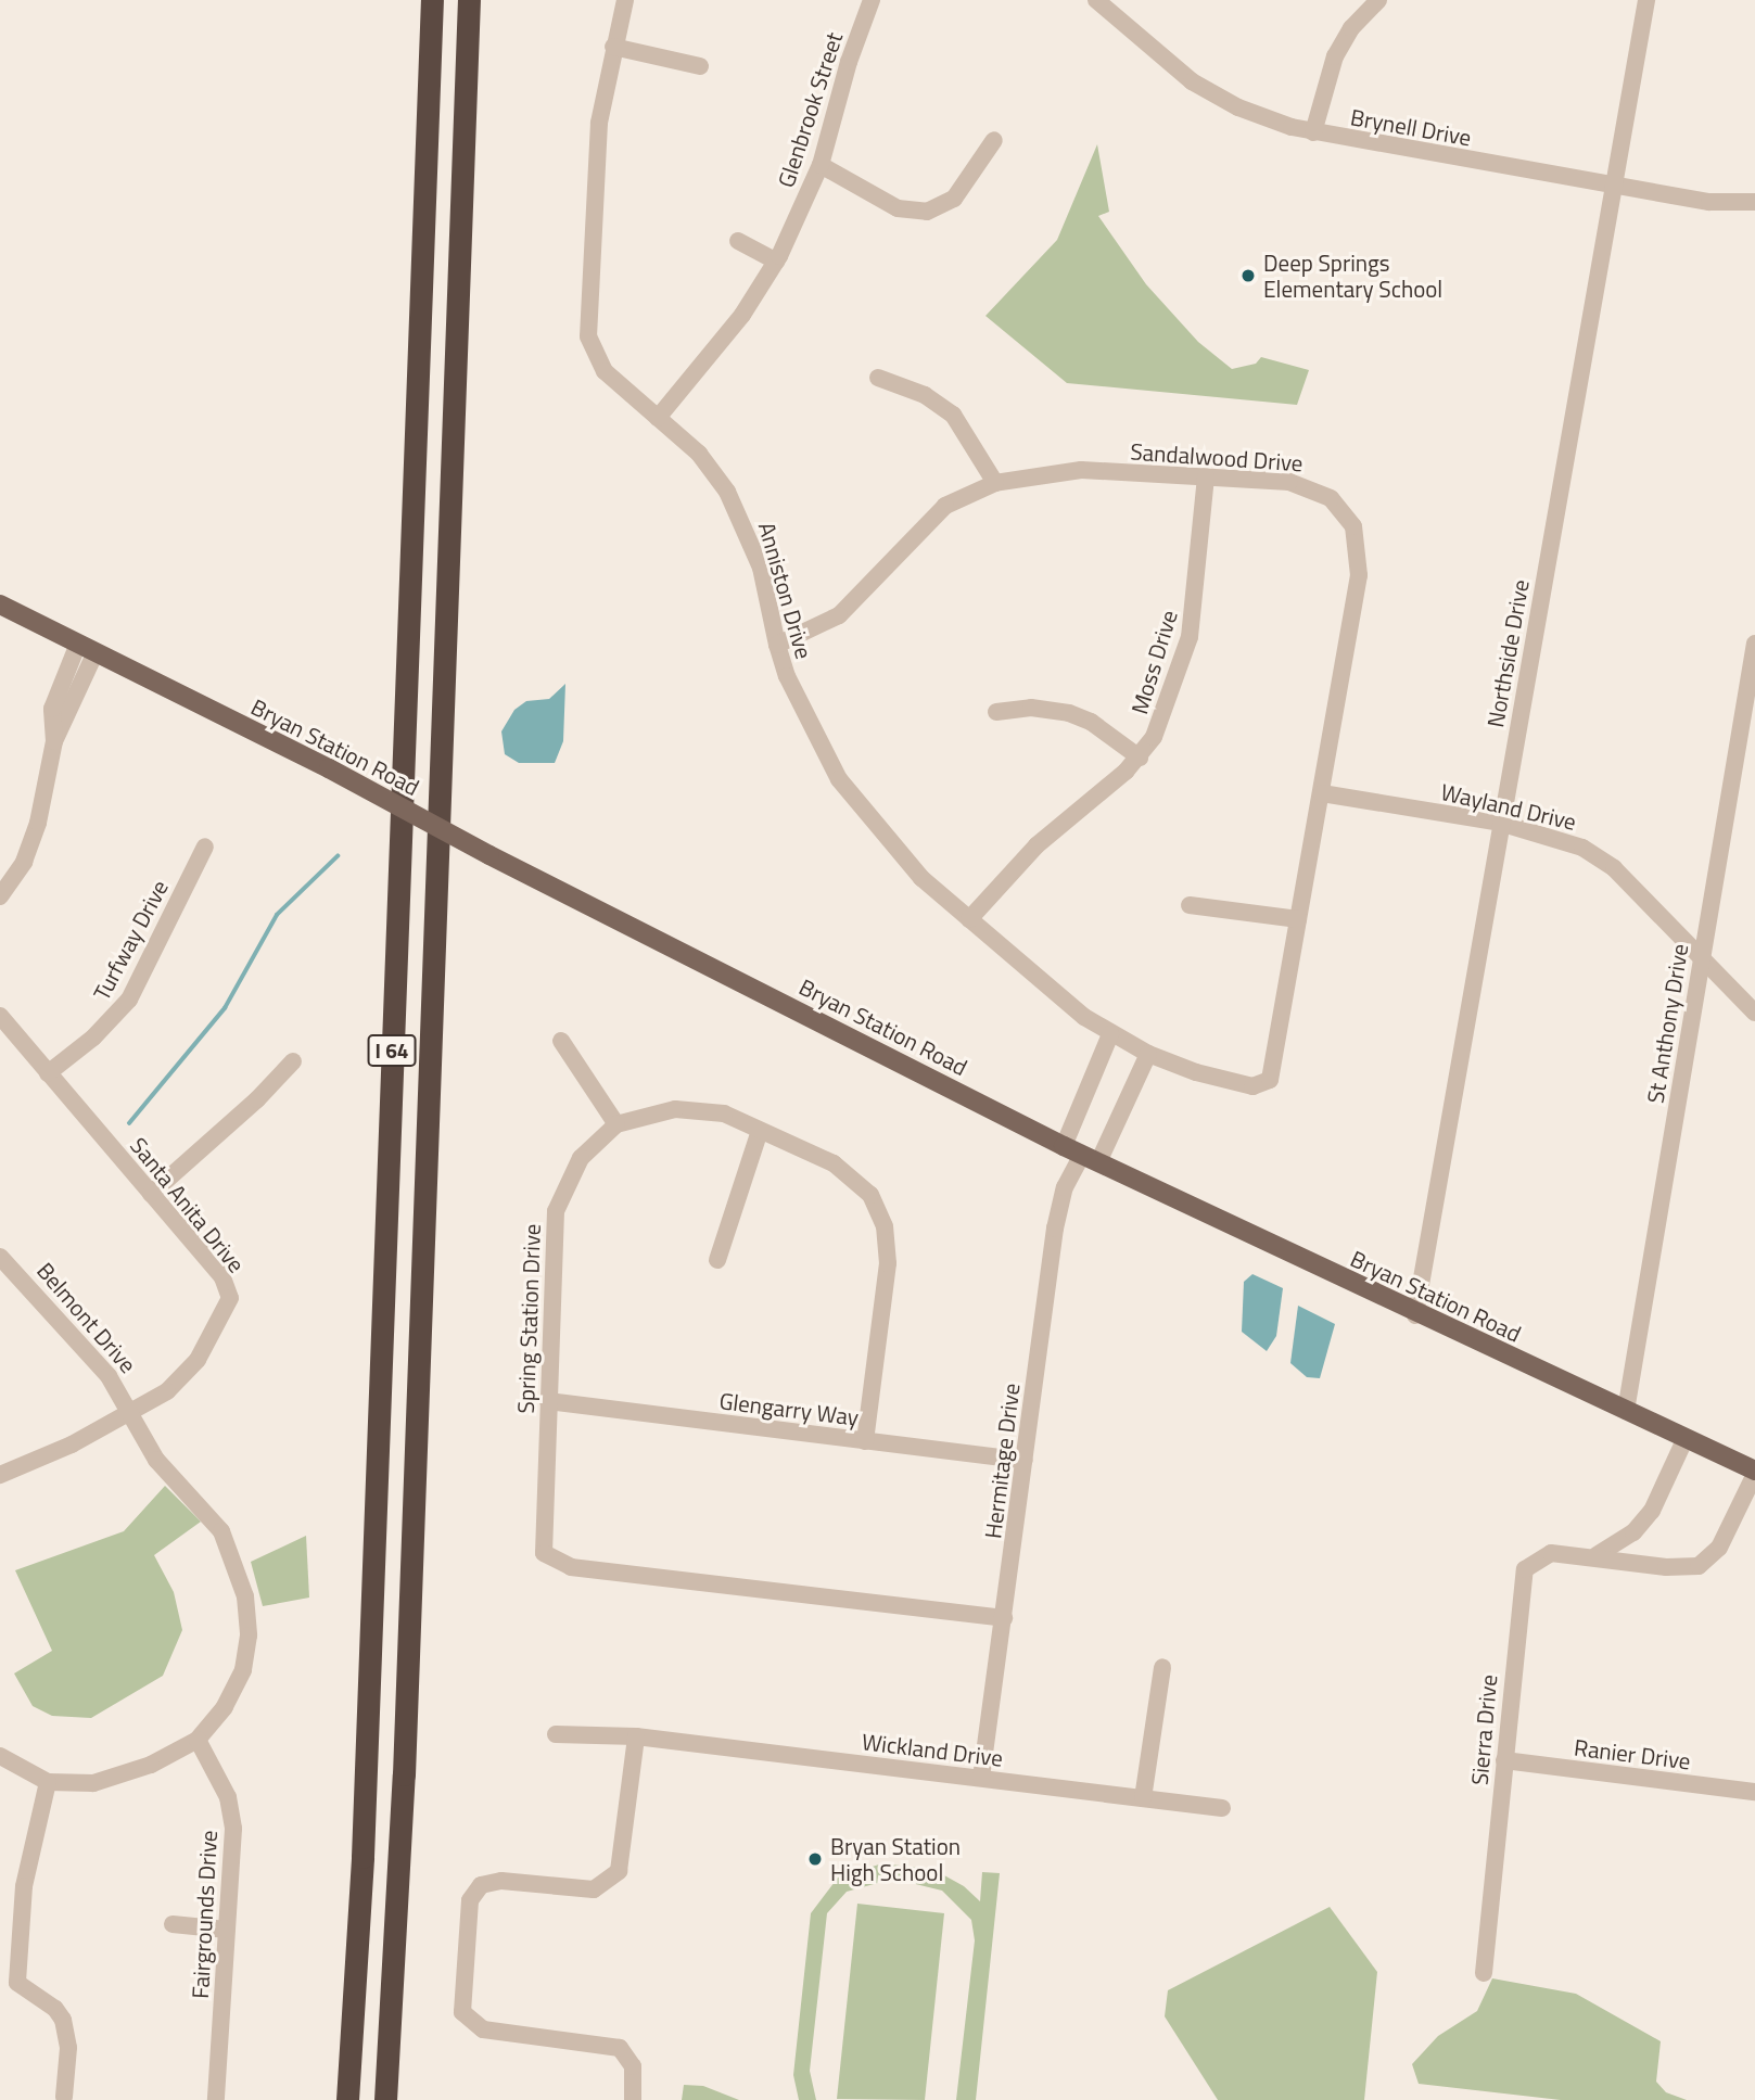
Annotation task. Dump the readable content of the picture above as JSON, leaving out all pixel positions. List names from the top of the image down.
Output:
{
  "streets": {
    "highway": ["I 64"],
    "main road": ["Bryan Station Road"],
    "street": [
      "Glenbrook Street",
      "Brynell Drive",
      "Sandalwood Drive",
      "Anniston Drive",
      "Northside Drive",
      "Moss Drive",
      "Wayland Drive",
      "Turfway Drive",
      "St Anthony Drive",
      "Santa Anita Drive",
      "Belmont Drive",
      "Spring Station Drive",
      "Glengarry Way",
      "Hermitage Drive",
      "Sierra Drive",
      "Wickland Drive",
      "Ranier Drive",
      "Fairgrounds Drive"
    ]
  },
  "crossings": [
    ["Glenbrook Street", "Anniston Drive"],
    ["Brynell Drive", "Northside Drive"],
    ["Sandalwood Drive", "Anniston Drive"],
    ["Sandalwood Drive", "Moss Drive"],
    ["Sandalwood Drive", "Wayland Drive"],
    ["Anniston Drive", "Moss Drive"],
    ["Northside Drive", "Bryan Station Road"],
    ["Northside Drive", "Wayland Drive"],
    ["Bryan Station Road", "St Anthony Drive"],
    ["Bryan Station Road", "Hermitage Drive"],
    ["Bryan Station Road", "Sierra Drive"],
    ["Wayland Drive", "St Anthony Drive"],
    ["Turfway Drive", "Santa Anita Drive"],
    ["Santa Anita Drive", "Belmont Drive"],
    ["Belmont Drive", "Fairgrounds Drive"],
    ["Spring Station Drive", "Glengarry Way"],
    ["Spring Station Drive", "Hermitage Drive"],
    ["Glengarry Way", "Hermitage Drive"],
    ["Hermitage Drive", "Wickland Drive"],
    ["Sierra Drive", "Ranier Drive"]
  ],
  "places": ["Deep Springs Elementary School", "Bryan Station High School"]
}
